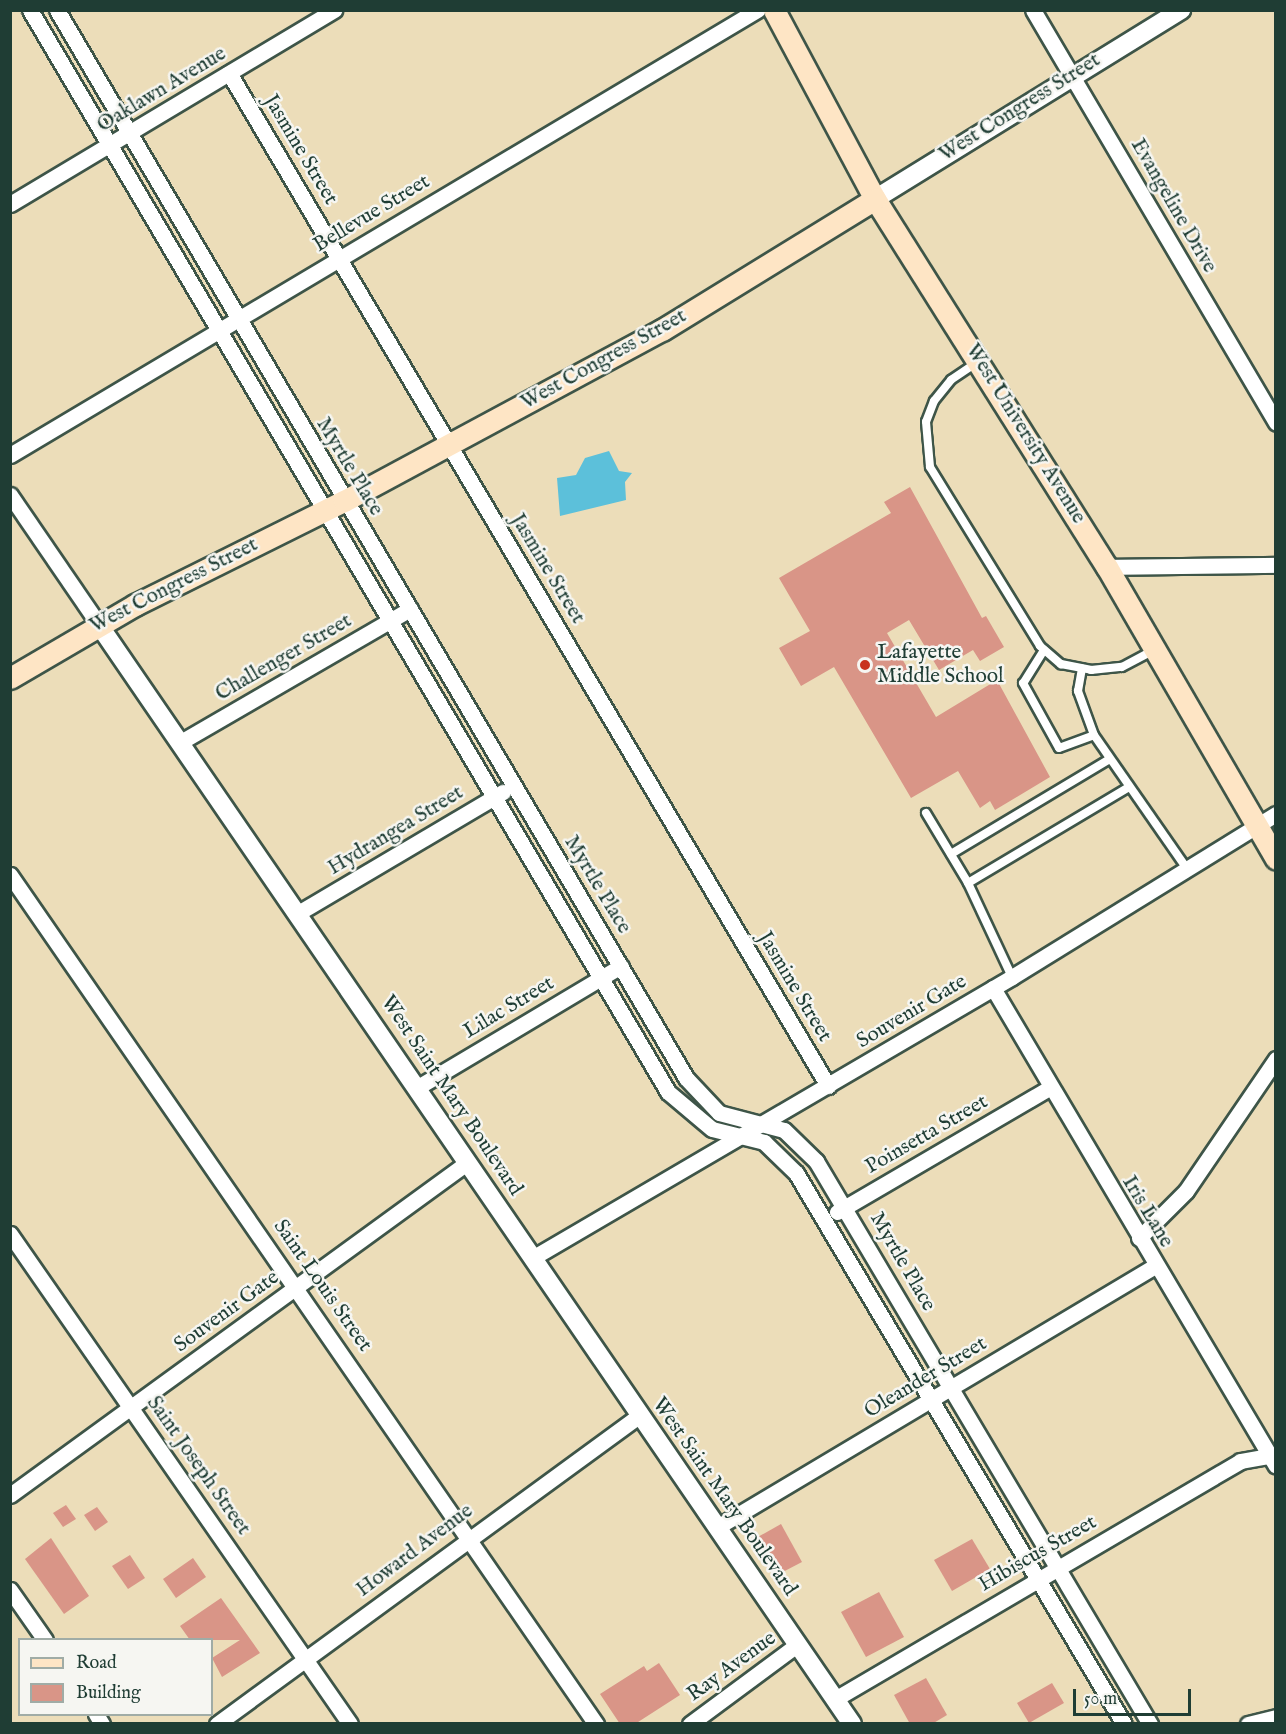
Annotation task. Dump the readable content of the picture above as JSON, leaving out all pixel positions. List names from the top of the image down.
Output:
{
  "streets": {
    "main road": ["West Congress Street", "West University Avenue"],
    "street": [
      "Oaklawn Avenue",
      "Jasmine Street",
      "Evangeline Drive",
      "Bellevue Street",
      "Myrtle Place",
      "Challenger Street",
      "Hydrangea Street",
      "Lilac Street",
      "Souvenir Gate",
      "West Saint Mary Boulevard",
      "Poinsetta Street",
      "Iris Lane",
      "Saint Louis Street",
      "Oleander Street",
      "Saint Joseph Street",
      "Howard Avenue",
      "Hibiscus Street",
      "Ray Avenue"
    ]
  },
  "crossings": [
    ["Oaklawn Avenue", "Jasmine Street"],
    ["Oaklawn Avenue", "Myrtle Place"],
    ["West Congress Street", "Jasmine Street"],
    ["West Congress Street", "Evangeline Drive"],
    ["West Congress Street", "West University Avenue"],
    ["West Congress Street", "Myrtle Place"],
    ["West Congress Street", "West Saint Mary Boulevard"],
    ["Jasmine Street", "Bellevue Street"],
    ["Jasmine Street", "Souvenir Gate"],
    ["Bellevue Street", "Myrtle Place"],
    ["West University Avenue", "Souvenir Gate"],
    ["Myrtle Place", "Challenger Street"],
    ["Myrtle Place", "Hydrangea Street"],
    ["Myrtle Place", "Lilac Street"],
    ["Myrtle Place", "Souvenir Gate"],
    ["Myrtle Place", "Poinsetta Street"],
    ["Myrtle Place", "Oleander Street"],
    ["Myrtle Place", "Hibiscus Street"],
    ["Challenger Street", "West Saint Mary Boulevard"],
    ["Hydrangea Street", "West Saint Mary Boulevard"],
    ["Lilac Street", "West Saint Mary Boulevard"],
    ["Souvenir Gate", "West Saint Mary Boulevard"],
    ["Souvenir Gate", "Iris Lane"],
    ["Souvenir Gate", "Saint Louis Street"],
    ["Souvenir Gate", "Saint Joseph Street"],
    ["West Saint Mary Boulevard", "Oleander Street"],
    ["West Saint Mary Boulevard", "Howard Avenue"],
    ["West Saint Mary Boulevard", "Hibiscus Street"],
    ["West Saint Mary Boulevard", "Ray Avenue"],
    ["Poinsetta Street", "Iris Lane"],
    ["Iris Lane", "Oleander Street"],
    ["Iris Lane", "Hibiscus Street"],
    ["Saint Louis Street", "Howard Avenue"],
    ["Saint Joseph Street", "Howard Avenue"]
  ],
  "places": ["Lafayette Middle School"],
  "legend": ["Road", "Building"],
  "scale_bar": "50 m"
}
